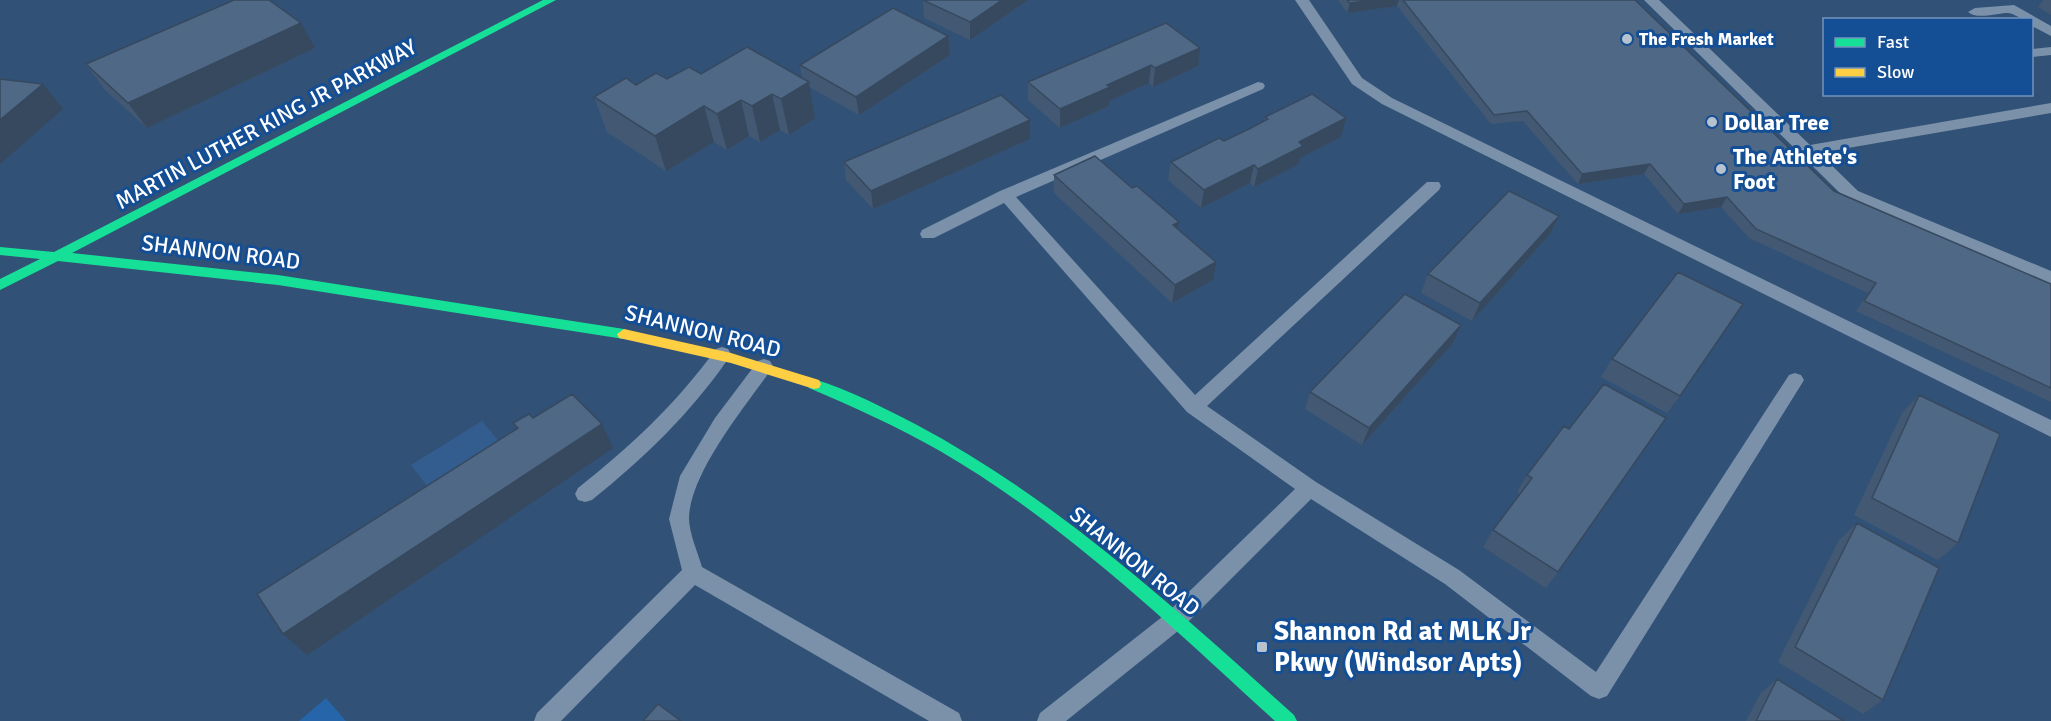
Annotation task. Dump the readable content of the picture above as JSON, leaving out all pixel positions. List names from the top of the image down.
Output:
{
  "streets": {
    "street": ["MARTIN LUTHER KING JR PARKWAY", "SHANNON ROAD"]
  },
  "crossings": [
    ["MARTIN LUTHER KING JR PARKWAY", "SHANNON ROAD"]
  ],
  "places": {
    "other": ["The Fresh Market", "Dollar Tree", "The Athlete's Foot"],
    "transit": ["Shannon Rd at MLK Jr Pkwy (Windsor Apts)"]
  },
  "legend": ["Fast", "Slow"]
}
